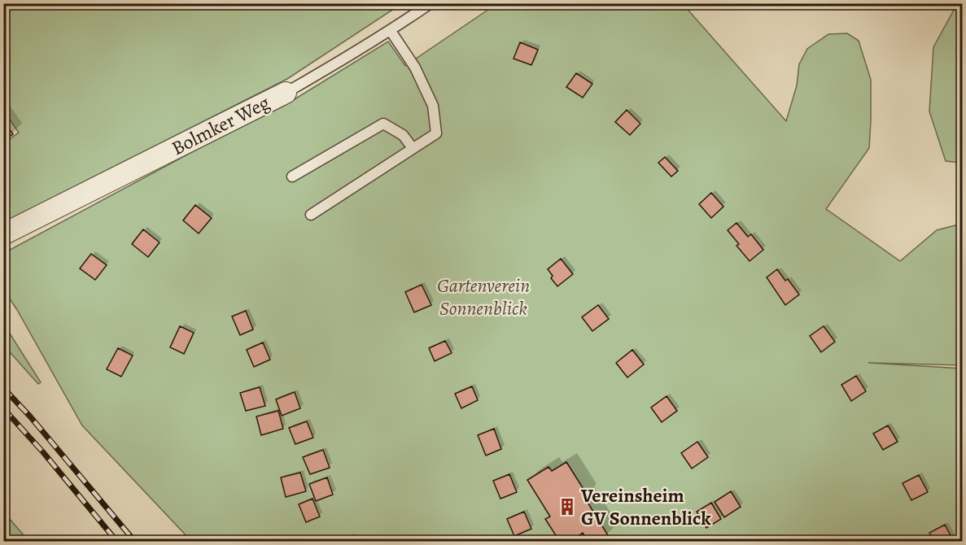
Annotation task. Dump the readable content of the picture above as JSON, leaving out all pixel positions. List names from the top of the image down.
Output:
{
  "streets": {
    "street": ["Bolmker Weg"]
  },
  "parks": ["Gartenverein Sonnenblick"],
  "places": {
    "building": ["Vereinsheim GV Sonnenblick"]
  }
}
